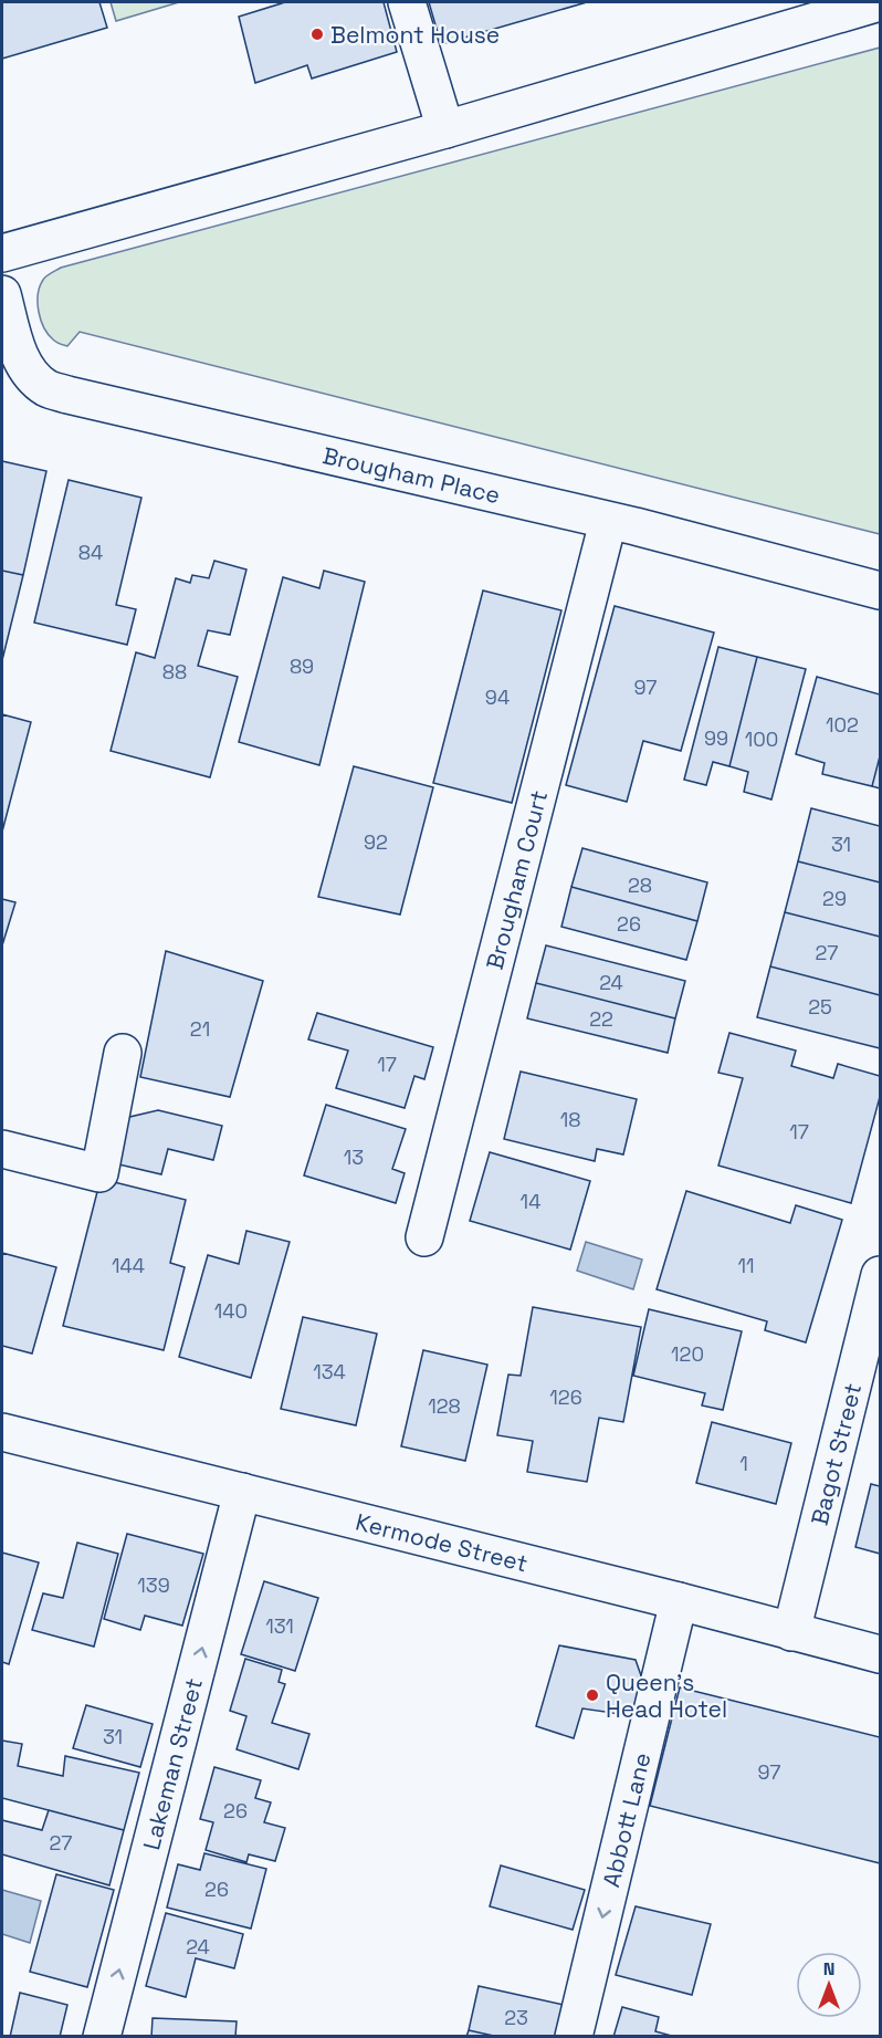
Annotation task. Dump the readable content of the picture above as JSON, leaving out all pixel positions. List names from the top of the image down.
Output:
{
  "streets": {
    "street": [
      "Brougham Place",
      "Brougham Court",
      "Bagot Street",
      "Kermode Street",
      "Lakeman Street",
      "Abbott Lane"
    ]
  },
  "crossings": [
    ["Brougham Place", "Brougham Court"],
    ["Bagot Street", "Kermode Street"],
    ["Kermode Street", "Lakeman Street"],
    ["Kermode Street", "Abbott Lane"]
  ],
  "one_way": ["Lakeman Street", "Abbott Lane"],
  "places": ["Belmont House", "Queen's Head Hotel"],
  "house_numbers": [
    "84",
    "89",
    "88",
    "97",
    "94",
    "102",
    "99",
    "100",
    "92",
    "31",
    "28",
    "29",
    "26",
    "27",
    "24",
    "25",
    "22",
    "21",
    "17",
    "18",
    "17",
    "13",
    "14",
    "144",
    "11",
    "140",
    "120",
    "134",
    "126",
    "128",
    "1",
    "139",
    "131",
    "31",
    "97",
    "26",
    "27",
    "26",
    "24",
    "23"
  ],
  "north": "top"
}
